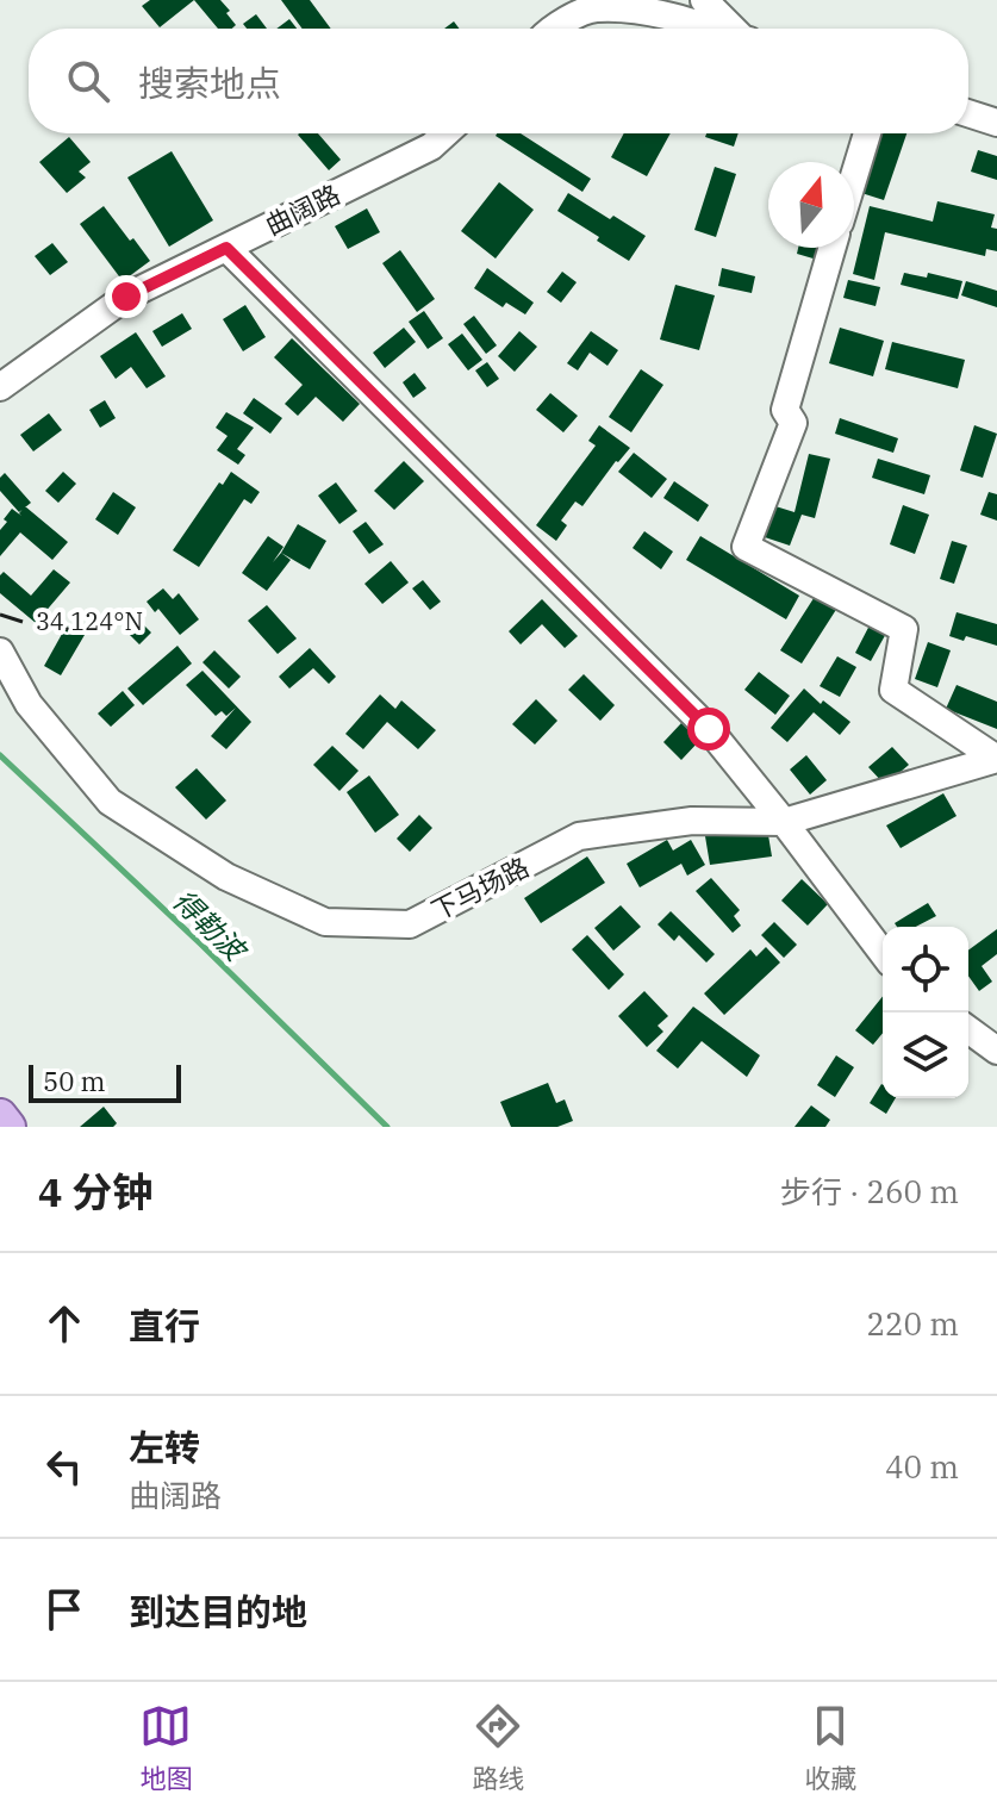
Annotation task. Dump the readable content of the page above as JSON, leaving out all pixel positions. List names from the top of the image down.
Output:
{
  "streets": {
    "street": ["曲阔路", "下马场路"]
  },
  "water": ["得勒波"],
  "scale_bar": "50 m",
  "north": "top",
  "page": {
    "search": "搜索地点",
    "scale": "50 m",
    "heading": ["4 分钟", "步行 · 260 m"],
    "list": [
      ["直行", "220 m"],
      ["左转", "曲阔路", "40 m"],
      "到达目的地"
    ],
    "nav": ["地图", "路线", "收藏"]
  },
  "coordinates": ["34.124°N"]
}
